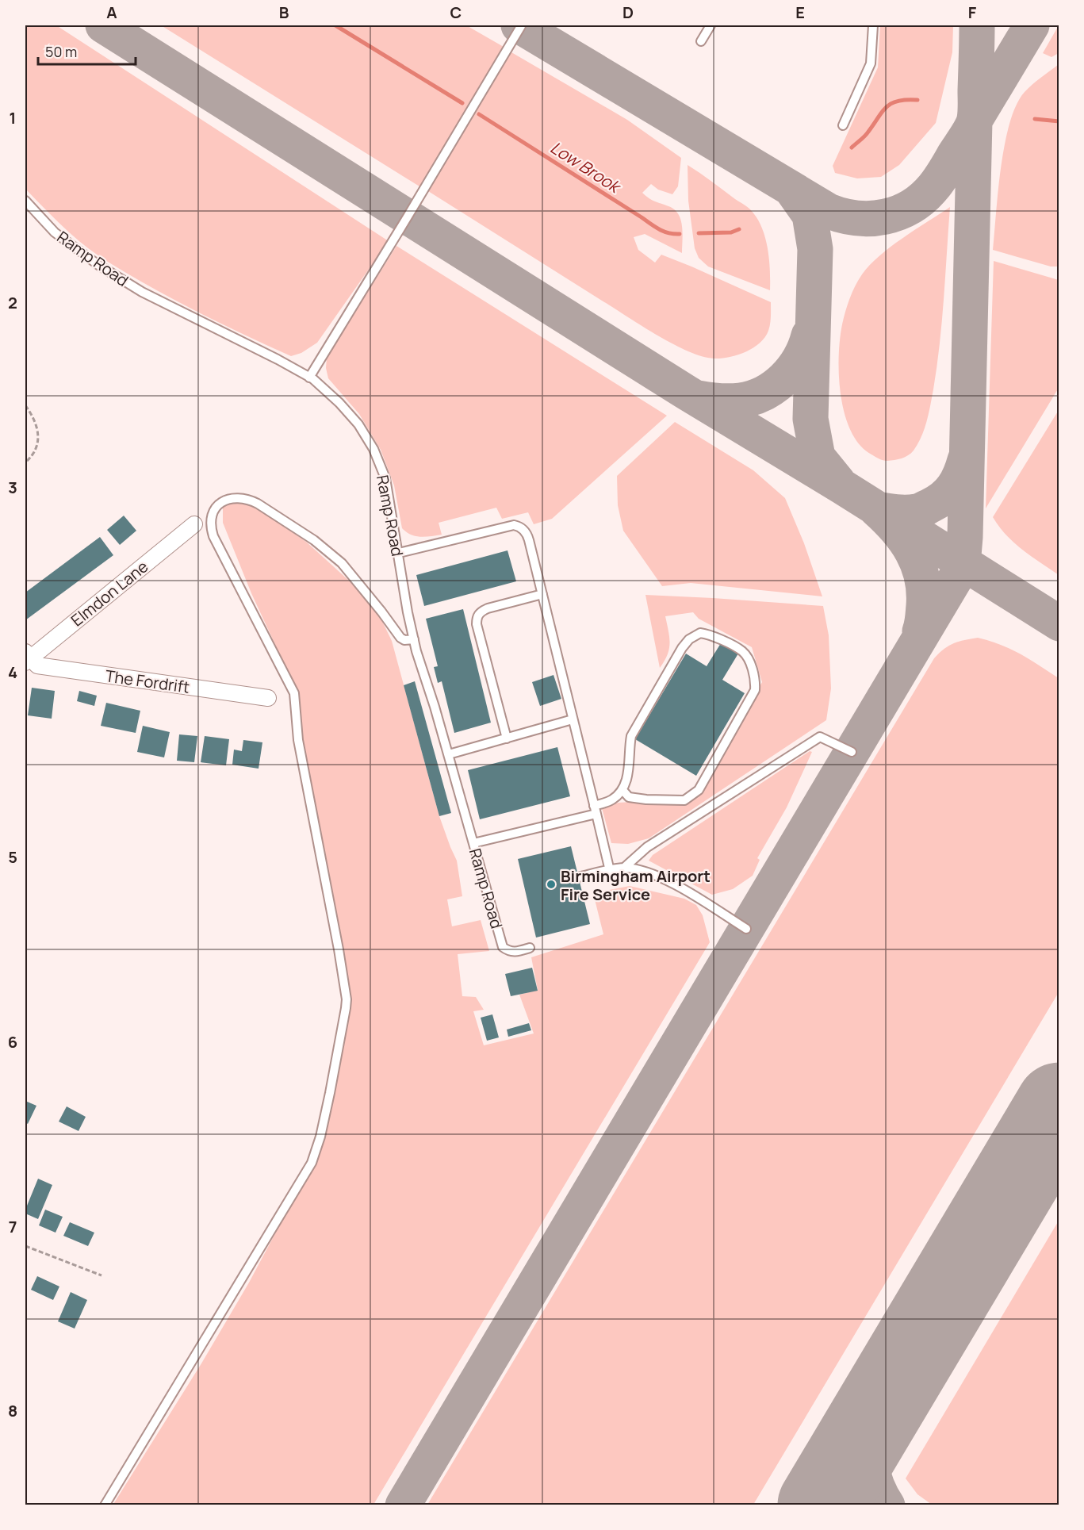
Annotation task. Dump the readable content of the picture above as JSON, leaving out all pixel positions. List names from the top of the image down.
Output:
{
  "streets": {
    "street": ["Elmdon Lane", "The Fordrift"],
    "lane": ["Ramp Road"]
  },
  "crossings": [
    ["Elmdon Lane", "The Fordrift"]
  ],
  "water": ["Low Brook"],
  "places": ["Birmingham Airport Fire Service"],
  "scale_bar": "50 m",
  "grid": {
    "columns": [
      "A",
      "B",
      "C",
      "D",
      "E",
      "F"
    ],
    "rows": [
      "1",
      "2",
      "3",
      "4",
      "5",
      "6",
      "7",
      "8"
    ]
  }
}
